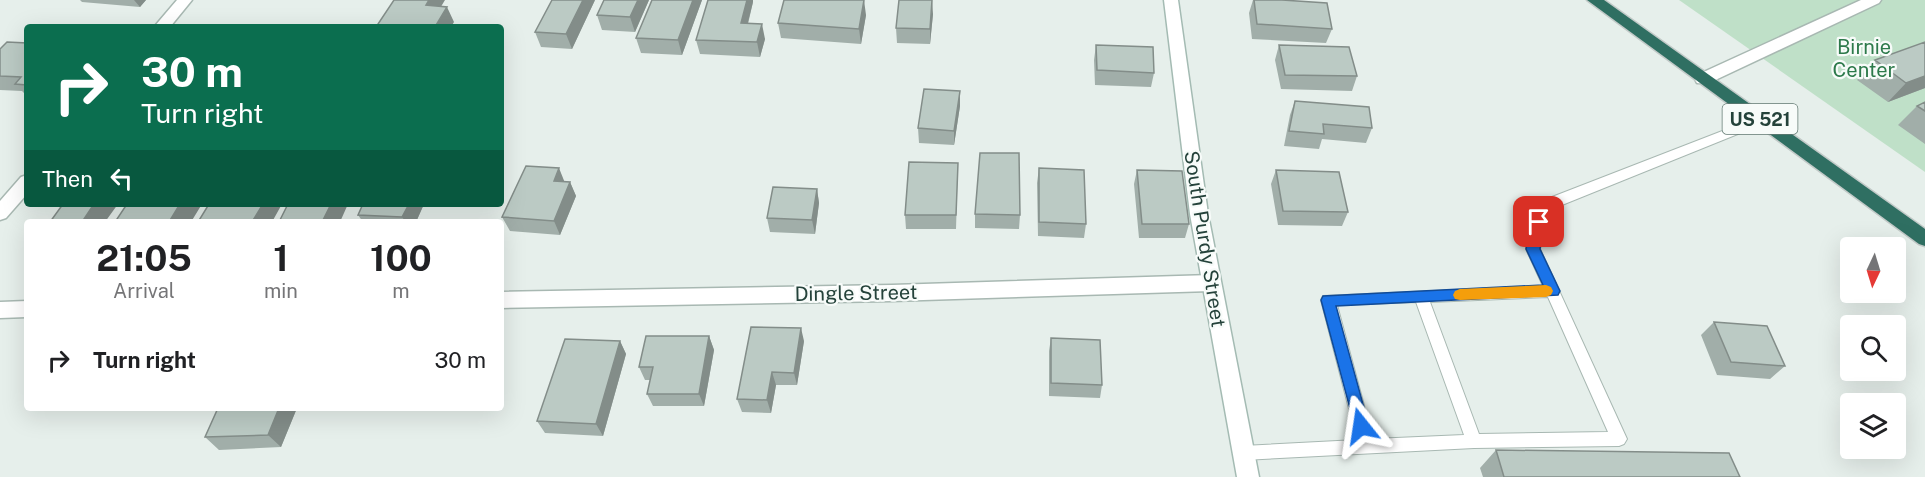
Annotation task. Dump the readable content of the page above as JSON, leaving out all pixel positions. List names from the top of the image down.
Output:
{
  "streets": {
    "highway": ["US 521"],
    "street": ["South Purdy Street", "Dingle Street"]
  },
  "crossings": [
    ["South Purdy Street", "Dingle Street"]
  ],
  "parks": ["Birnie Center"],
  "north": "bottom",
  "page": {
    "turn": ["30 m", "Turn right"],
    "then": "Then",
    "eta": [
      "21:05",
      "Arrival",
      "1",
      "min",
      "100",
      "m"
    ],
    "list": [
      {
        "name": "Turn right",
        "value": "30 m"
      }
    ]
  }
}
